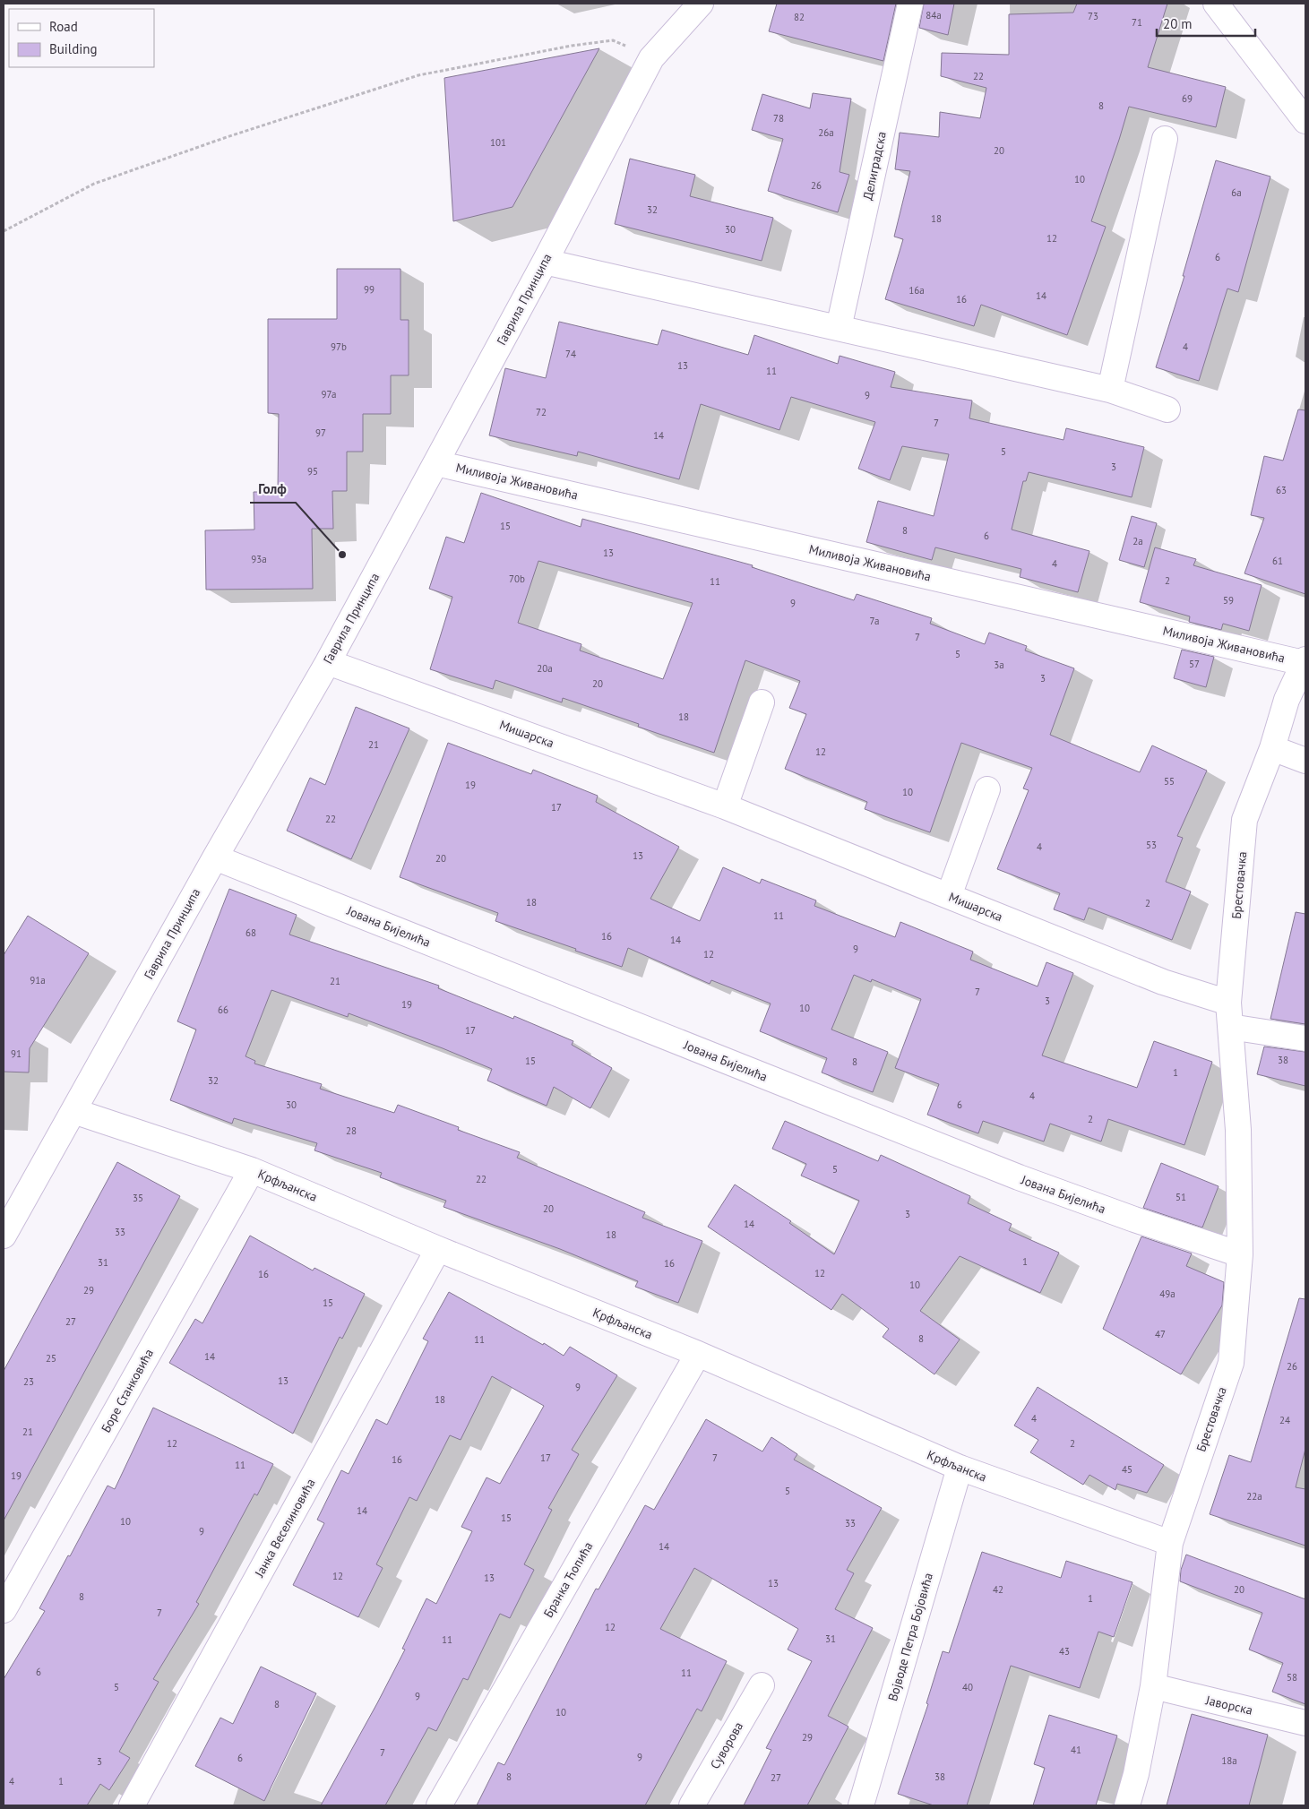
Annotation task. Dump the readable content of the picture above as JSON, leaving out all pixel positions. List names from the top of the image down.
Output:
{
  "streets": {
    "street": [
      "Делиградска",
      "Гаврила Принципа",
      "Миливоја Живановића",
      "Мишарска",
      "Брестовачка",
      "Јована Бијелића",
      "Крфљанска",
      "Боре Станковића",
      "Јанка Веселиновића",
      "Бранка Ћопића",
      "Војводе Петра Бојовића",
      "Јаворска",
      "Суворова"
    ]
  },
  "crossings": [
    ["Гаврила Принципа", "Миливоја Живановића"],
    ["Гаврила Принципа", "Мишарска"],
    ["Гаврила Принципа", "Јована Бијелића"],
    ["Гаврила Принципа", "Крфљанска"],
    ["Миливоја Живановића", "Брестовачка"],
    ["Мишарска", "Брестовачка"],
    ["Брестовачка", "Јована Бијелића"],
    ["Брестовачка", "Крфљанска"],
    ["Брестовачка", "Јаворска"],
    ["Крфљанска", "Боре Станковића"],
    ["Крфљанска", "Јанка Веселиновића"],
    ["Крфљанска", "Бранка Ћопића"],
    ["Крфљанска", "Војводе Петра Бојовића"]
  ],
  "places": ["Голф"],
  "house_numbers": [
    "84a",
    "73",
    "82",
    "71",
    "22",
    "69",
    "8",
    "78",
    "26a",
    "101",
    "20",
    "10",
    "26",
    "6a",
    "32",
    "18",
    "30",
    "12",
    "6",
    "99",
    "16a",
    "14",
    "16",
    "97b",
    "4",
    "74",
    "13",
    "11",
    "97a",
    "9",
    "72",
    "7",
    "97",
    "14",
    "5",
    "3",
    "95",
    "63",
    "15",
    "8",
    "6",
    "2a",
    "13",
    "93a",
    "61",
    "4",
    "70b",
    "2",
    "11",
    "59",
    "9",
    "7a",
    "7",
    "5",
    "57",
    "3a",
    "20a",
    "3",
    "20",
    "18",
    "21",
    "12",
    "55",
    "19",
    "10",
    "17",
    "22",
    "53",
    "4",
    "13",
    "20",
    "18",
    "2",
    "11",
    "68",
    "16",
    "14",
    "9",
    "12",
    "91a",
    "21",
    "7",
    "3",
    "19",
    "10",
    "66",
    "17",
    "91",
    "38",
    "15",
    "8",
    "1",
    "32",
    "4",
    "30",
    "6",
    "2",
    "28",
    "5",
    "22",
    "51",
    "35",
    "20",
    "3",
    "14",
    "33",
    "18",
    "1",
    "31",
    "16",
    "12",
    "16",
    "10",
    "29",
    "49a",
    "15",
    "27",
    "47",
    "8",
    "11",
    "14",
    "25",
    "26",
    "13",
    "23",
    "9",
    "18",
    "4",
    "24",
    "21",
    "12",
    "2",
    "17",
    "7",
    "16",
    "11",
    "45",
    "19",
    "5",
    "22a",
    "14",
    "15",
    "10",
    "33",
    "9",
    "14",
    "12",
    "13",
    "13",
    "42",
    "20",
    "8",
    "1",
    "7",
    "12",
    "31",
    "11",
    "43",
    "6",
    "11",
    "58",
    "5",
    "40",
    "9",
    "8",
    "10",
    "29",
    "41",
    "7",
    "9",
    "6",
    "18a",
    "3",
    "8",
    "38",
    "27",
    "4",
    "1"
  ],
  "legend": ["Road", "Building"],
  "scale_bar": "20 m"
}
